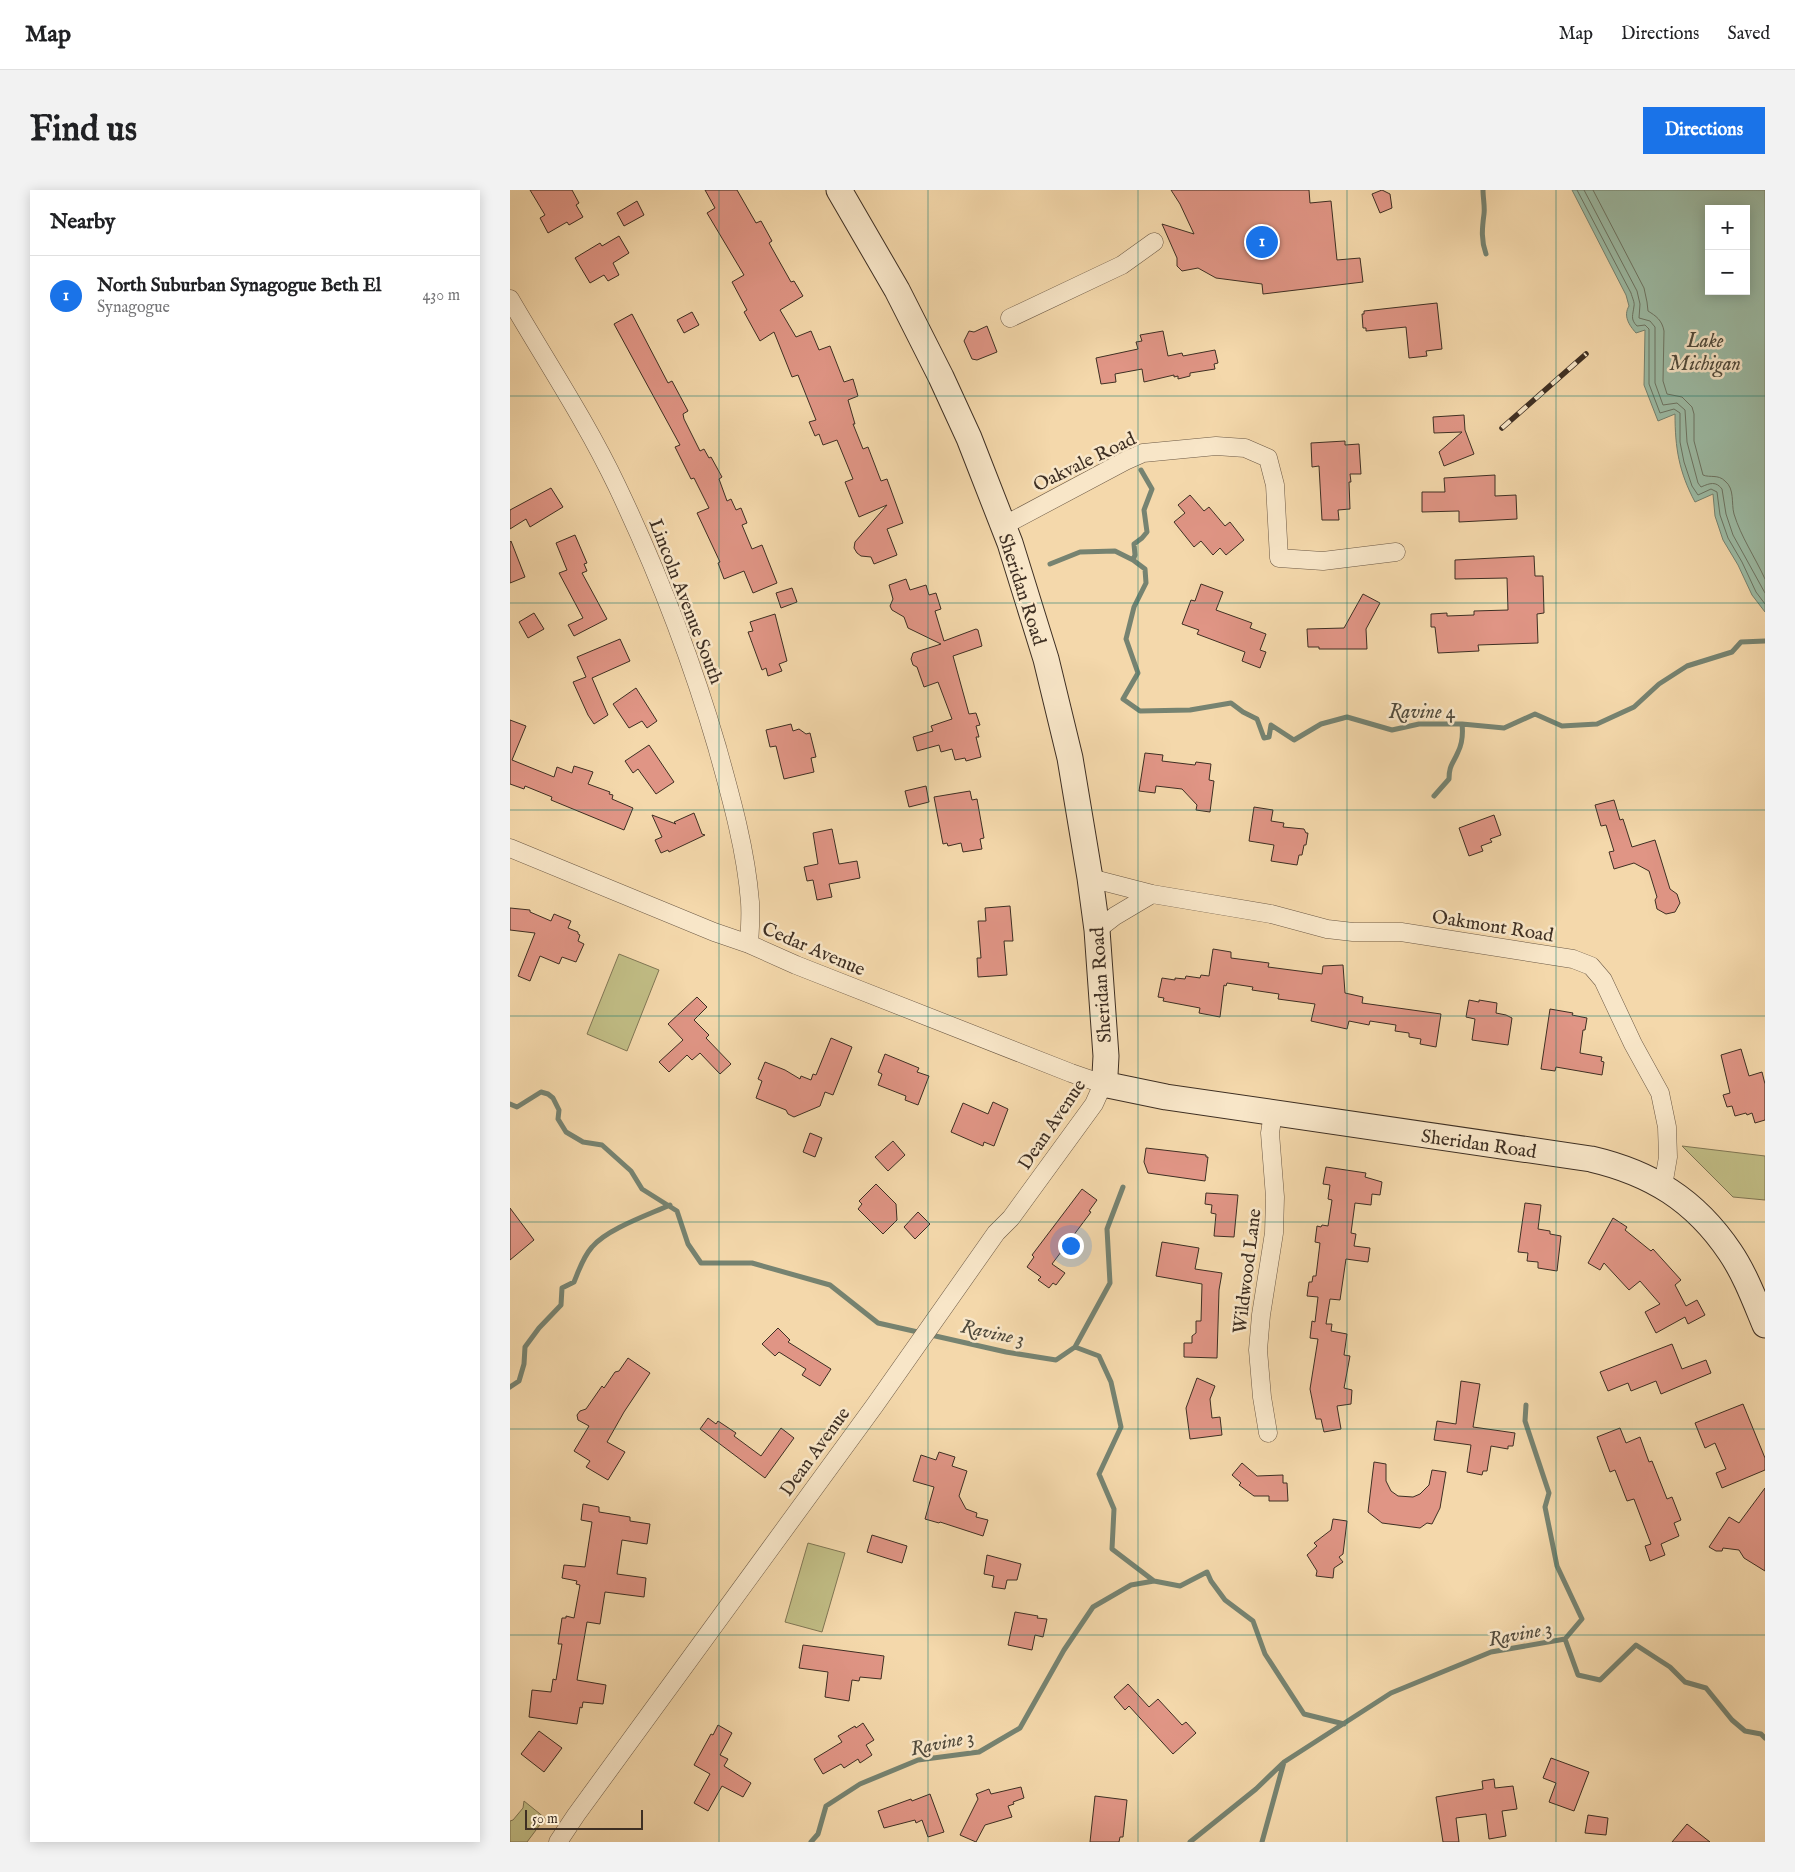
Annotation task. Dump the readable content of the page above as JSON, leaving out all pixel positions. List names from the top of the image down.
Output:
{
  "streets": {
    "street": [
      "Oakvale Road",
      "Sheridan Road",
      "Lincoln Avenue South",
      "Oakmont Road",
      "Cedar Avenue",
      "Dean Avenue",
      "Wildwood Lane"
    ]
  },
  "crossings": [
    ["Oakvale Road", "Sheridan Road"],
    ["Sheridan Road", "Oakmont Road"],
    ["Sheridan Road", "Cedar Avenue"],
    ["Sheridan Road", "Dean Avenue"],
    ["Sheridan Road", "Wildwood Lane"],
    ["Lincoln Avenue South", "Cedar Avenue"],
    ["Cedar Avenue", "Dean Avenue"]
  ],
  "water": ["Lake Michigan", "Ravine 4", "Ravine 3"],
  "scale_bar": "50 m",
  "page": {
    "header": "Map",
    "nav": ["Map", "Directions", "Saved"],
    "buttons": "Directions",
    "title": "Find us",
    "heading": "Nearby",
    "map_buttons": ["+", "−"],
    "pins": "1",
    "list": [
      {
        "mark": "1",
        "name": "North Suburban Synagogue Beth El",
        "note": "Synagogue",
        "value": "430 m"
      }
    ],
    "scale": "50 m"
  }
}
